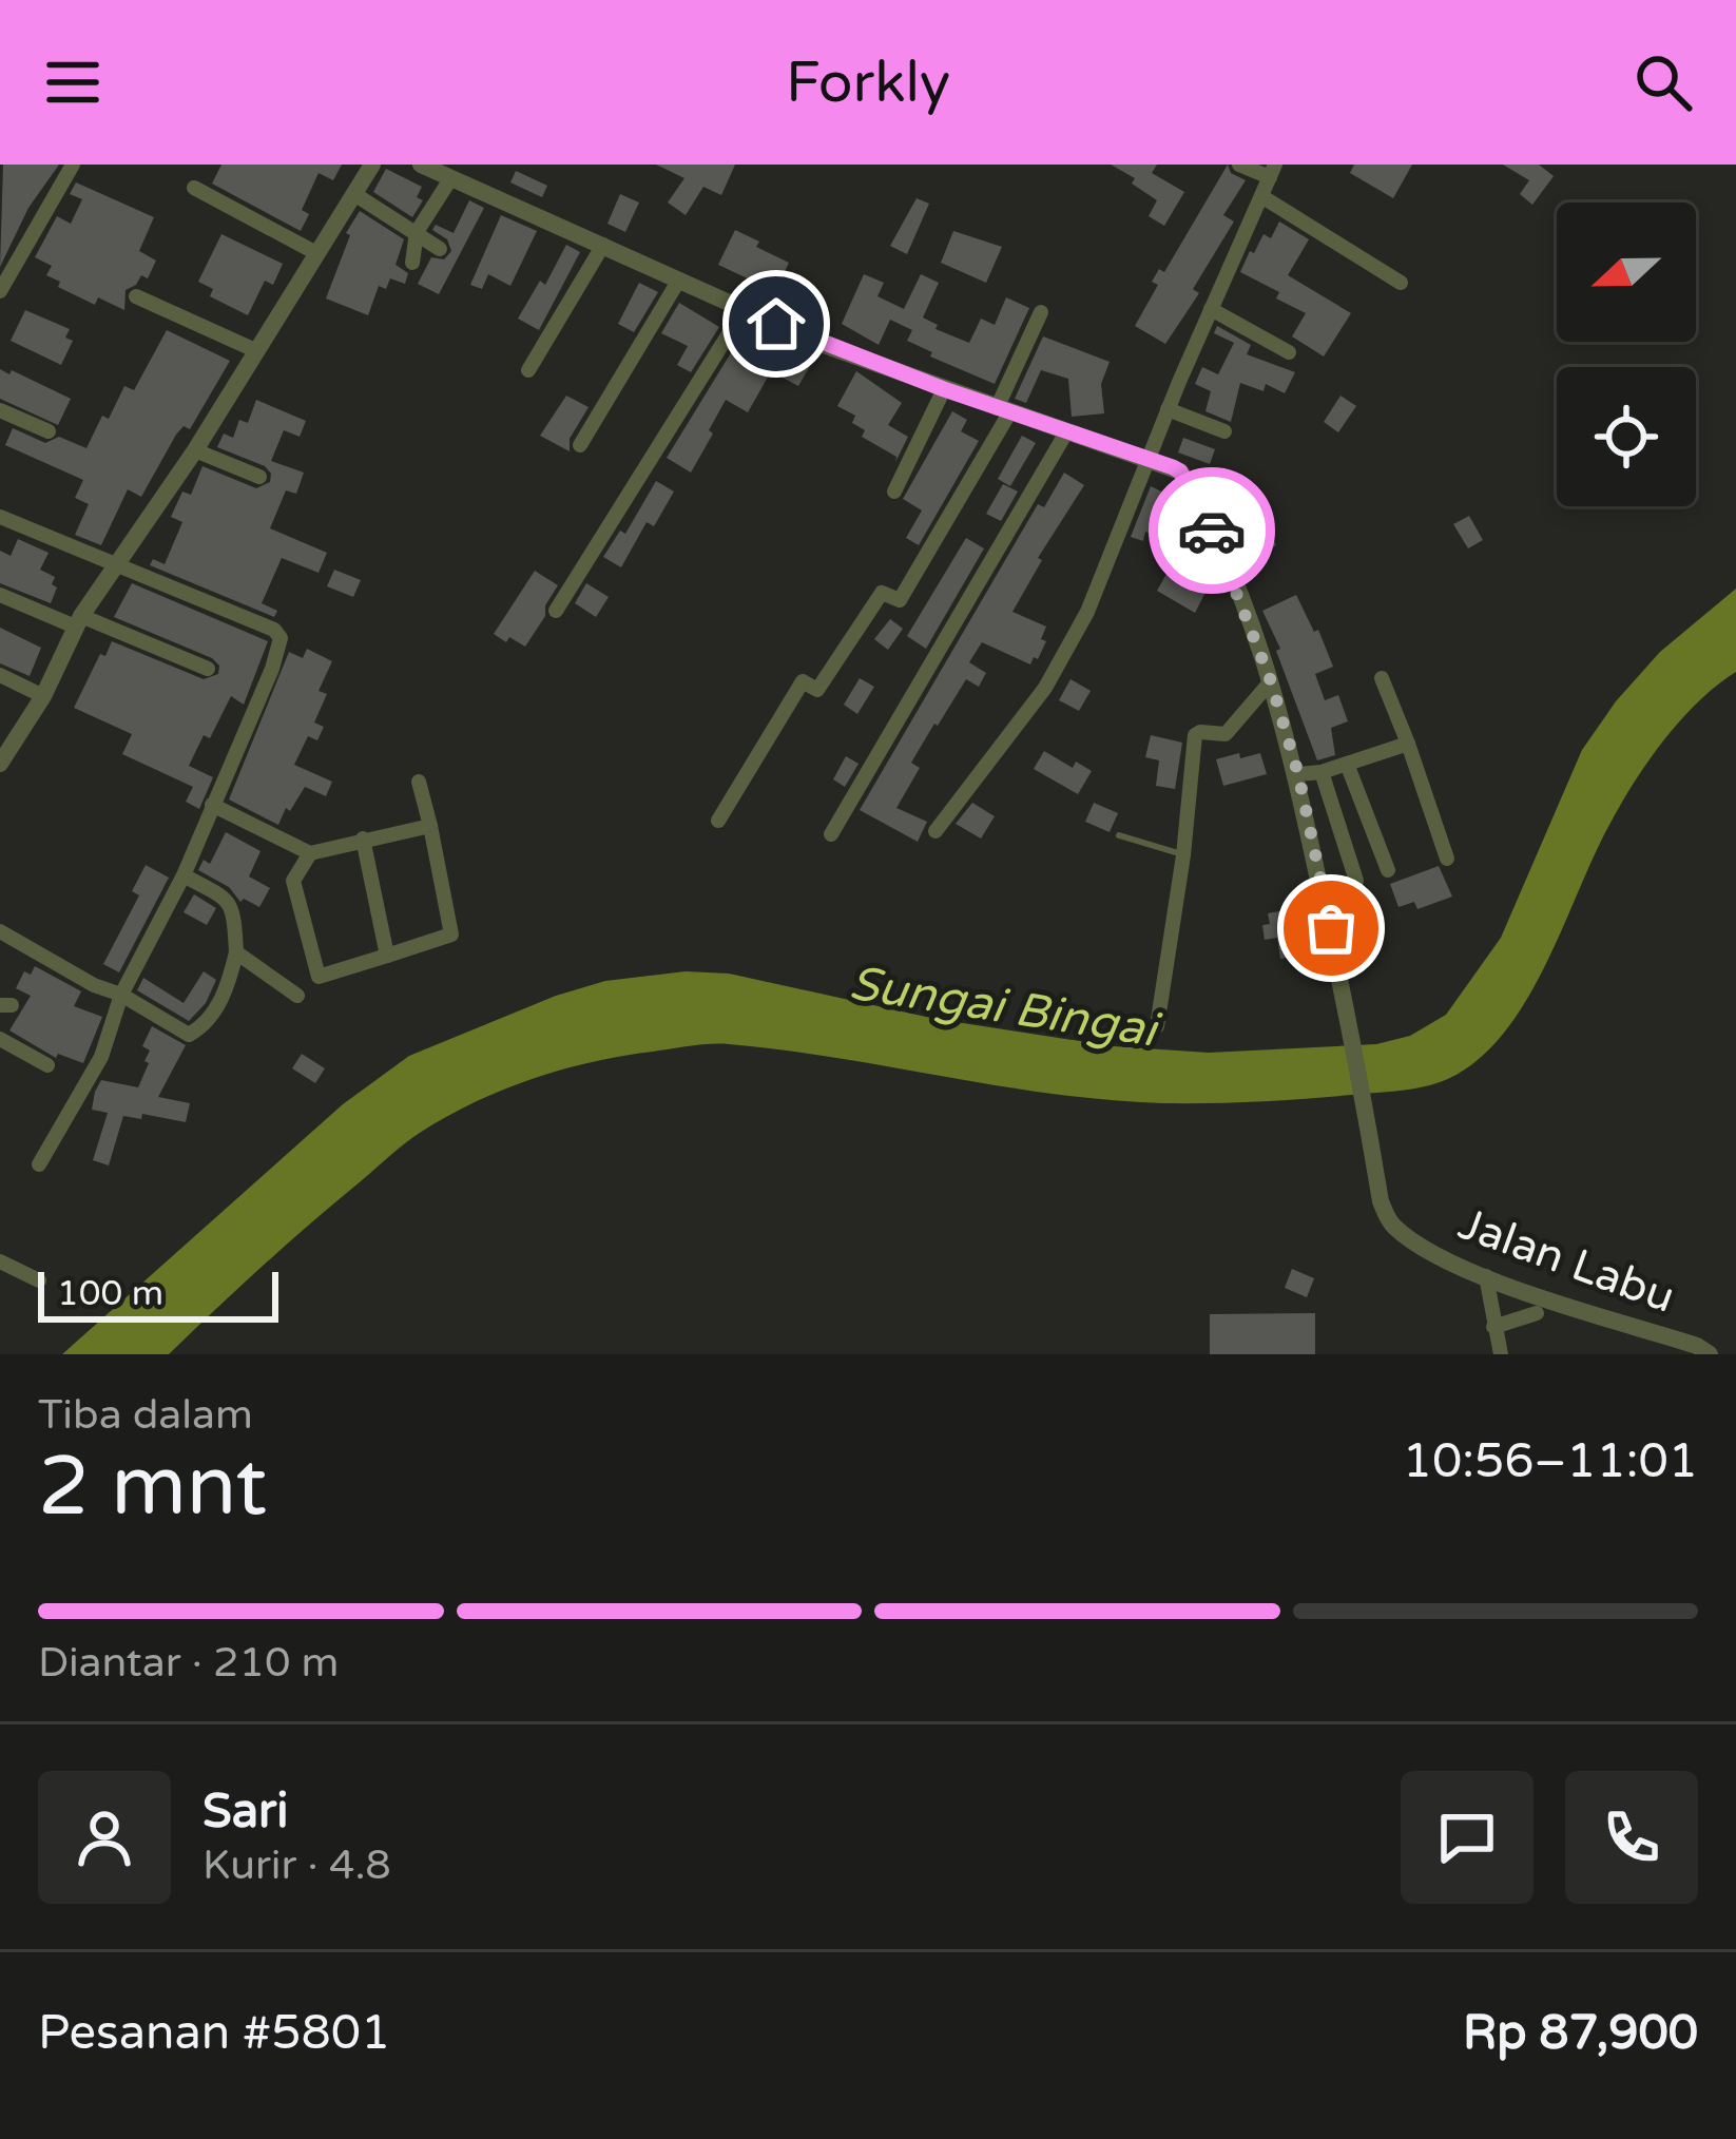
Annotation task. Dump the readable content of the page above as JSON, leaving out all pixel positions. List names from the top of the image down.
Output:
{
  "streets": {
    "street": ["Jalan Labu"]
  },
  "water": ["Sungai Bingai"],
  "scale_bar": "100 m",
  "north": "left",
  "page": {
    "header": "Forkly",
    "scale": "100 m",
    "heading": ["2 mnt", "Tiba dalam", "10:56–11:01"],
    "panel": [
      "Sari",
      "Kurir · 4.8",
      "Pesanan #5801",
      "Rp 87,900"
    ],
    "bar": "Diantar · 210 m"
  }
}
